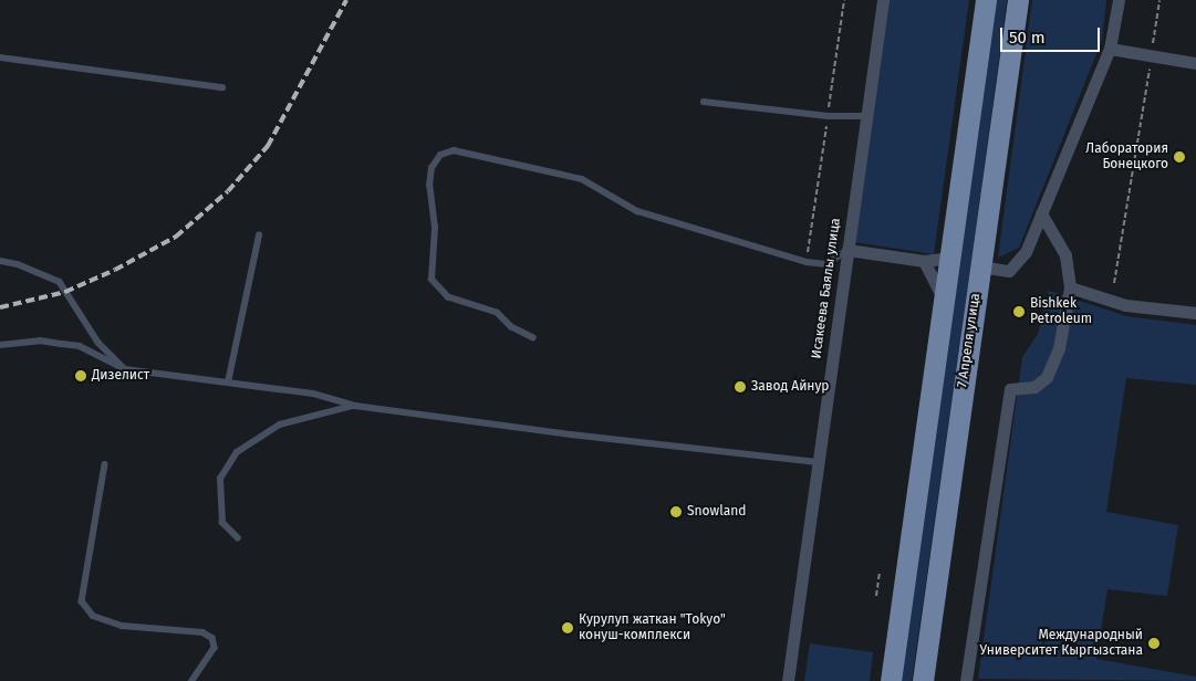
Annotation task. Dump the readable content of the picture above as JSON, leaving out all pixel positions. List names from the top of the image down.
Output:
{
  "streets": {
    "main road": ["7 Апреля улица"],
    "street": ["Исакеева Баялы улица"]
  },
  "places": [
    "Лаборатория Бонецкого",
    "Bishkek Petroleum",
    "Дизелист",
    "Завод Айнур",
    "Snowland",
    "Курулуп жаткан \"Tokyo\" конуш-комплекси",
    "Международный Университет Кыргызстана"
  ],
  "scale_bar": "50 m"
}
